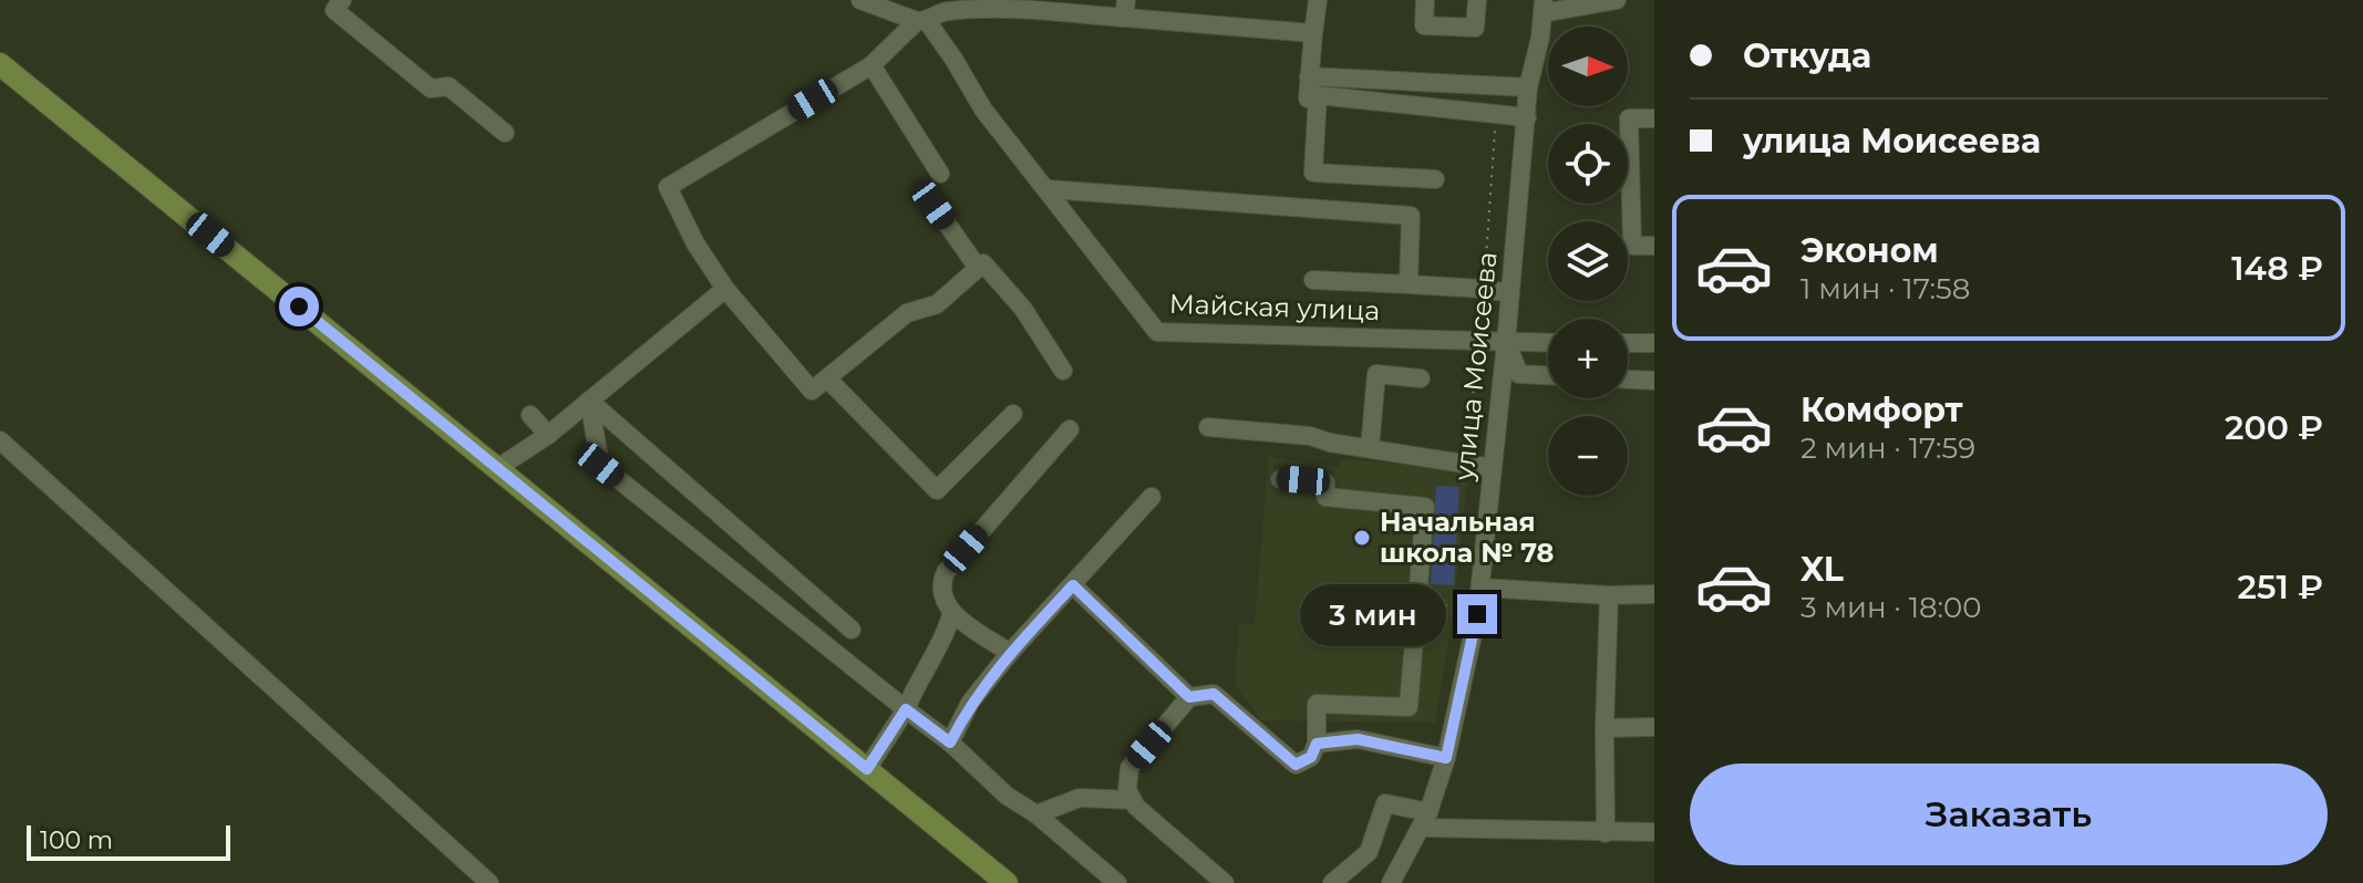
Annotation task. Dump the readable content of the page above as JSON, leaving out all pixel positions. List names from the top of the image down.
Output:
{
  "streets": {
    "street": ["Майская улица", "улица Моисеева"]
  },
  "crossings": [
    ["Майская улица", "улица Моисеева"]
  ],
  "places": ["Начальная школа № 78"],
  "scale_bar": "100 m",
  "north": "right",
  "page": {
    "banner": ["Откуда", "улица Моисеева"],
    "map_buttons": ["+", "−"],
    "list": [
      {
        "name": "Эконом",
        "note": "1 мин · 17:58",
        "value": "148 ₽"
      },
      {
        "name": "Комфорт",
        "note": "2 мин · 17:59",
        "value": "200 ₽"
      },
      {
        "name": "XL",
        "note": "3 мин · 18:00",
        "value": "251 ₽"
      }
    ],
    "bubble": "3 мин",
    "buttons": "Заказать",
    "scale": "100 m"
  }
}
